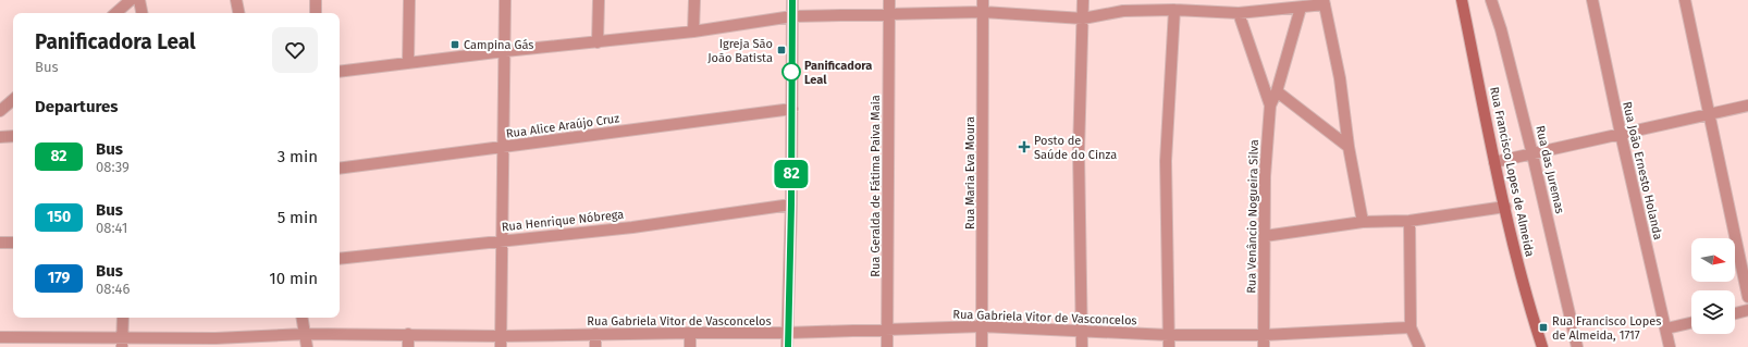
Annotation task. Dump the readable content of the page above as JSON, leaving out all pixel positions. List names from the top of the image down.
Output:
{
  "streets": {
    "main road": ["Rua Francisco Lopes de Almeida"],
    "street": [
      "Rua Alice Araújo Cruz",
      "Rua das Juremas",
      "Rua João Ernesto Holanda",
      "Rua Maria Eva Moura",
      "Rua Geralda de Fátima Paiva Maia",
      "Rua Venâncio Nogueira Silva",
      "Rua Henrique Nóbrega",
      "Rua Gabriela Vitor de Vasconcelos"
    ]
  },
  "crossings": [
    ["Rua Maria Eva Moura", "Rua Gabriela Vitor de Vasconcelos"],
    ["Rua Geralda de Fátima Paiva Maia", "Rua Gabriela Vitor de Vasconcelos"],
    ["Rua Venâncio Nogueira Silva", "Rua Gabriela Vitor de Vasconcelos"]
  ],
  "places": {
    "transit": ["Campina Gás", "Igreja São João Batista", "Rua Francisco Lopes de Almeida, 1717"],
    "other": ["Panificadora Leal"],
    "health": ["Posto de Saúde do Cinza"]
  },
  "lines": ["bus line 82"],
  "north": "right",
  "page": {
    "on_map": "82",
    "heading": [
      ["Panificadora Leal", "Bus"],
      "Departures"
    ],
    "list": [
      {
        "mark": "82",
        "name": "Bus",
        "note": "08:39",
        "value": "3 min"
      },
      {
        "mark": "150",
        "name": "Bus",
        "note": "08:41",
        "value": "5 min"
      },
      {
        "mark": "179",
        "name": "Bus",
        "note": "08:46",
        "value": "10 min"
      }
    ]
  }
}
